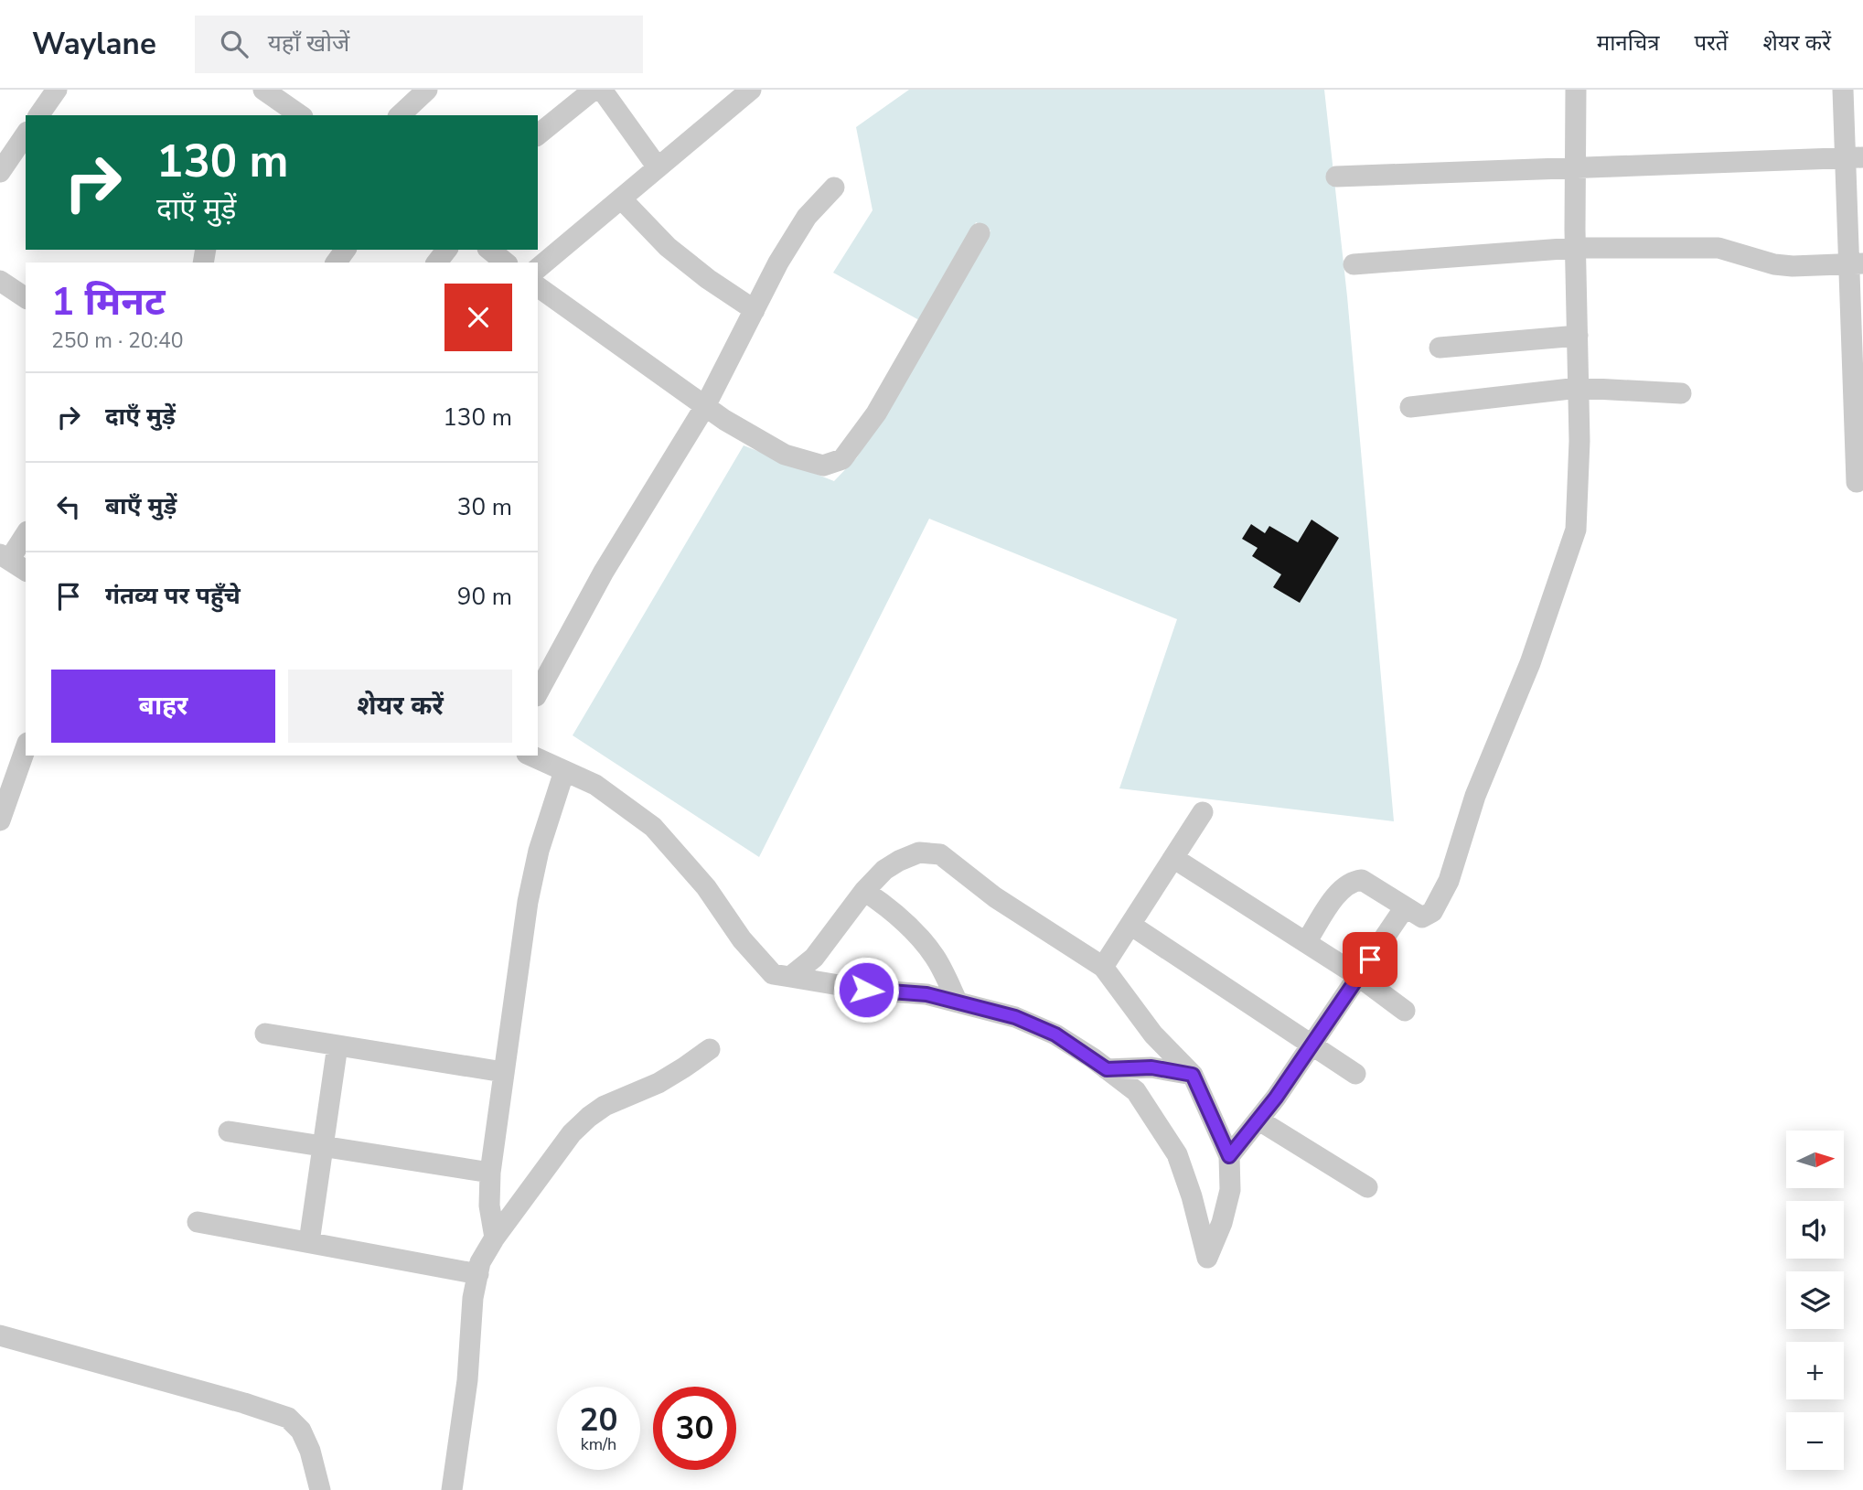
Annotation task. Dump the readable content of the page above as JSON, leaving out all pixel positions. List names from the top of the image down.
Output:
{
  "north": "right",
  "page": {
    "header": "Waylane",
    "search": "यहाँ खोजें",
    "nav": ["मानचित्र", "परतें", "शेयर करें"],
    "turn": ["130 m", "दाएँ मुड़ें"],
    "heading": ["1 मिनट", "250 m · 20:40"],
    "list": [
      {
        "name": "दाएँ मुड़ें",
        "value": "130 m"
      },
      {
        "name": "बाएँ मुड़ें",
        "value": "30 m"
      },
      {
        "name": "गंतव्य पर पहुँचे",
        "value": "90 m"
      }
    ],
    "buttons": ["बाहर", "शेयर करें"],
    "map_buttons": ["+", "−"],
    "speed": "20 km/h",
    "limit": "30"
  }
}
